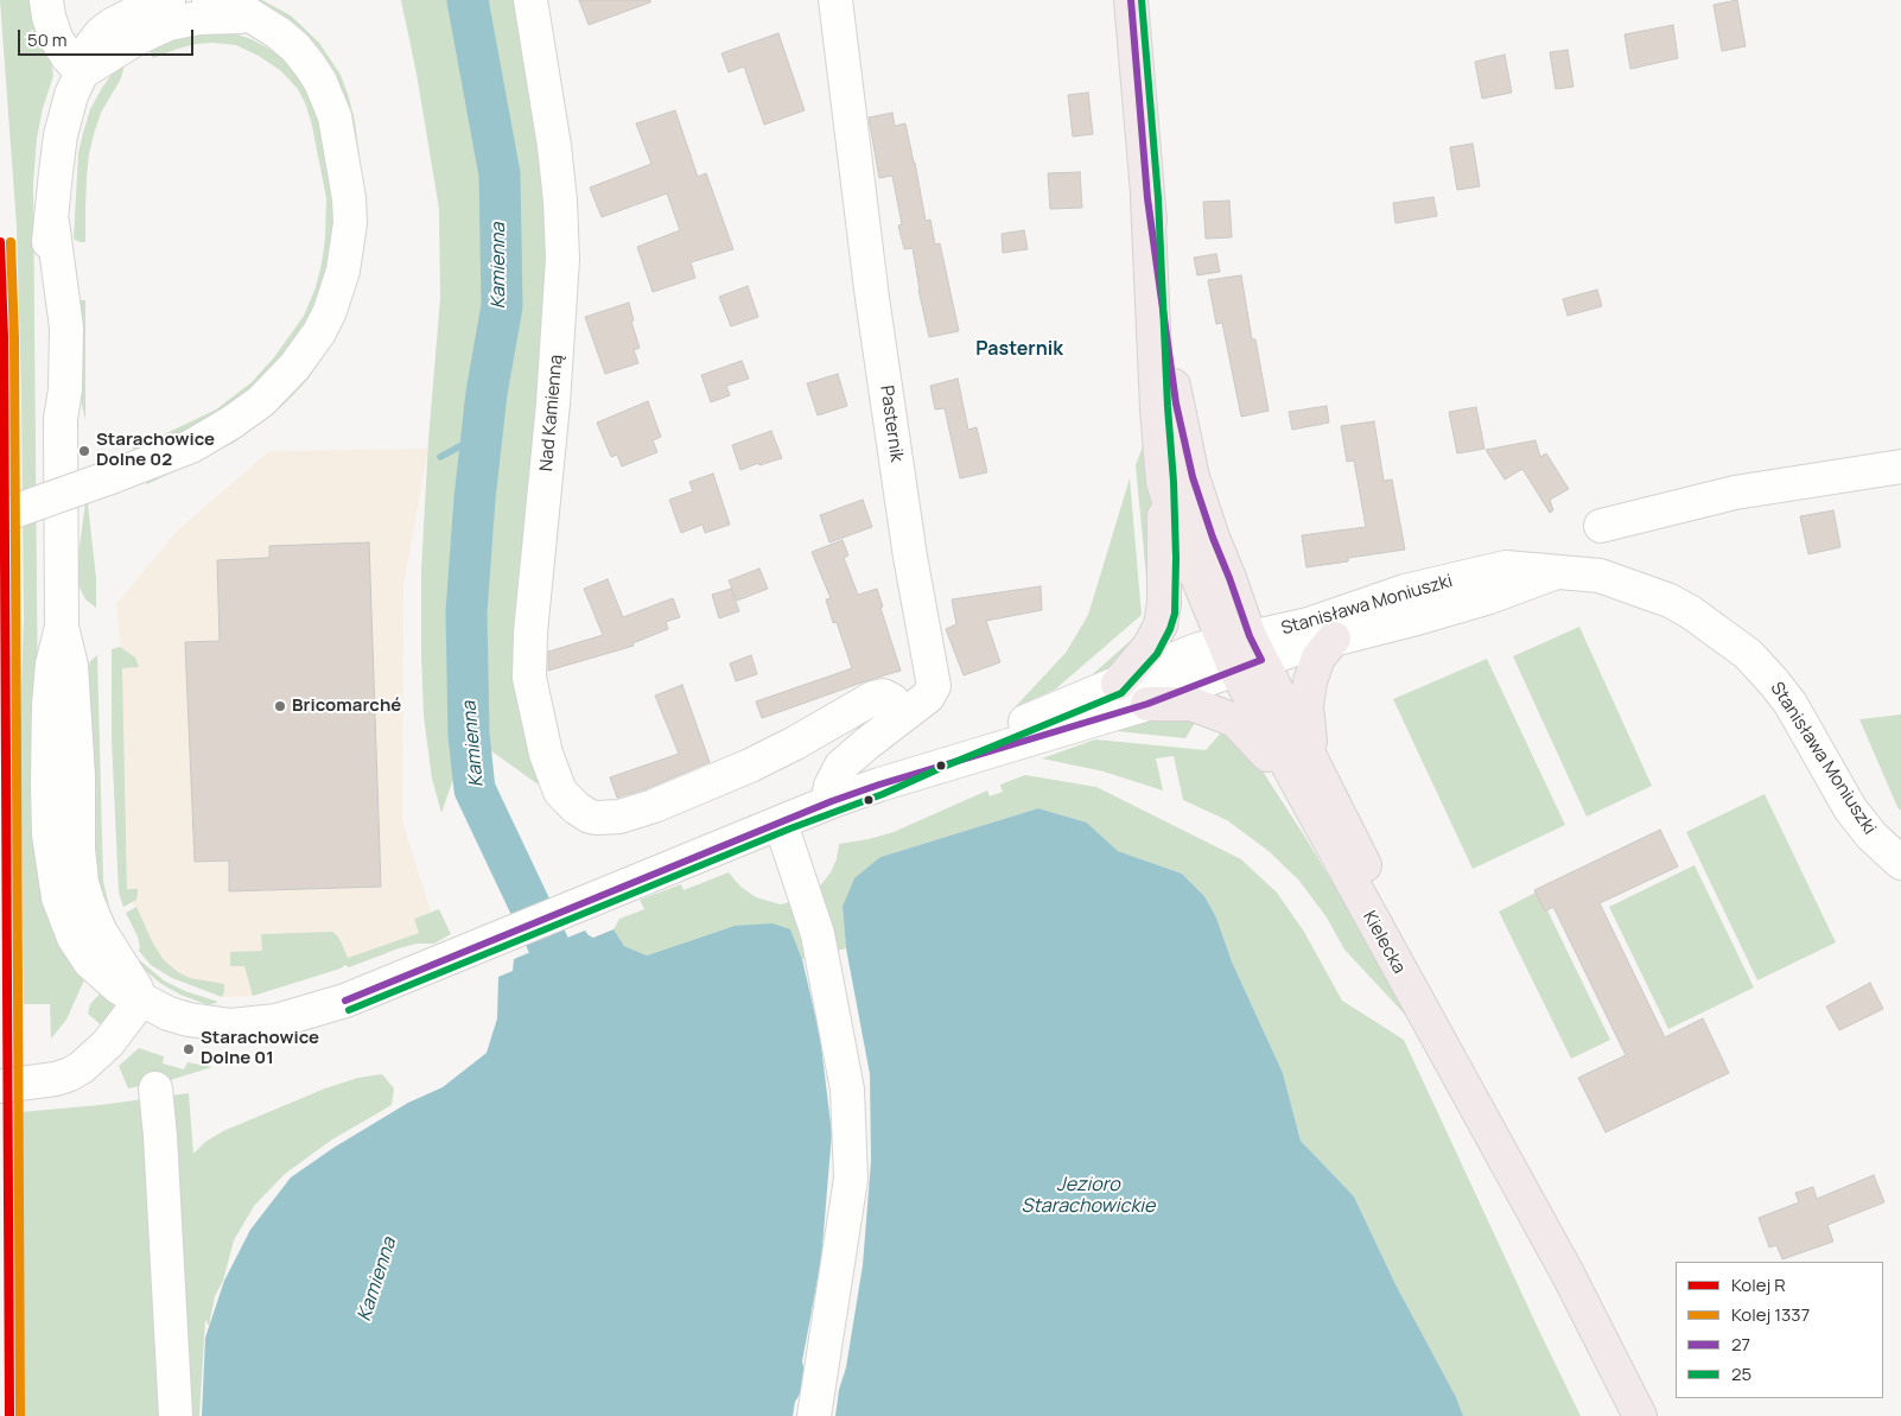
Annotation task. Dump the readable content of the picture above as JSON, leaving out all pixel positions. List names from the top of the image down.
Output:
{
  "streets": {
    "main road": ["Kielecka"],
    "street": ["Nad Kamienną", "Pasternik", "Stanisława Moniuszki"]
  },
  "crossings": [
    ["Nad Kamienną", "Pasternik"],
    ["Stanisława Moniuszki", "Kielecka"]
  ],
  "districts": ["Pasternik"],
  "water": ["Kamienna", "Jezioro Starachowickie"],
  "places": ["Starachowice Dolne 02", "Bricomarché", "Starachowice Dolne 01"],
  "lines": [
    "transit line 27",
    "transit line 25",
    "rail line R",
    "rail line 1337"
  ],
  "legend": [
    "Kolej R",
    "Kolej 1337",
    "27",
    "25"
  ],
  "scale_bar": "50 m"
}
